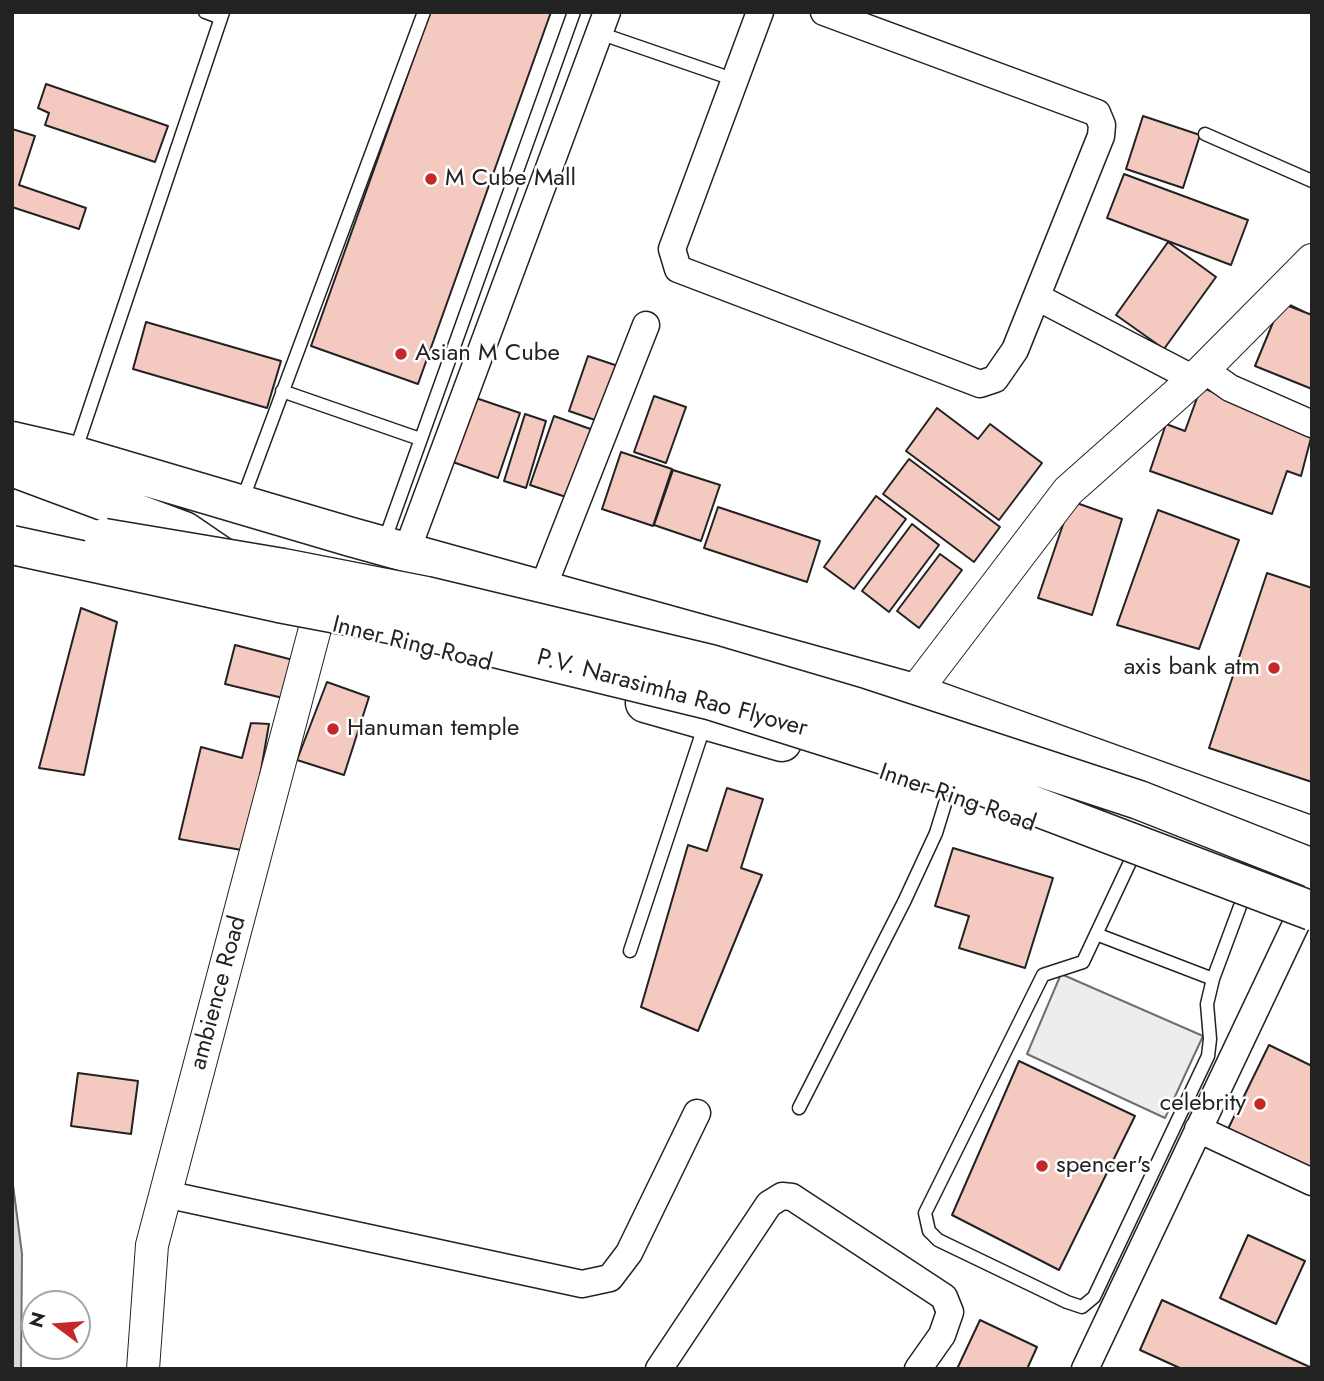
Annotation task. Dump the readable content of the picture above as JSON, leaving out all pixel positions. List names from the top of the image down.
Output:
{
  "streets": {
    "main road": ["Inner Ring Road", "P.V. Narasimha Rao Flyover"],
    "street": ["ambience Road"]
  },
  "crossings": [
    ["Inner Ring Road", "P.V. Narasimha Rao Flyover"],
    ["Inner Ring Road", "ambience Road"]
  ],
  "places": [
    "M Cube Mall",
    "Asian M Cube",
    "axis bank atm",
    "Hanuman temple",
    "celebrity",
    "spencer's"
  ],
  "north": "left"
}
